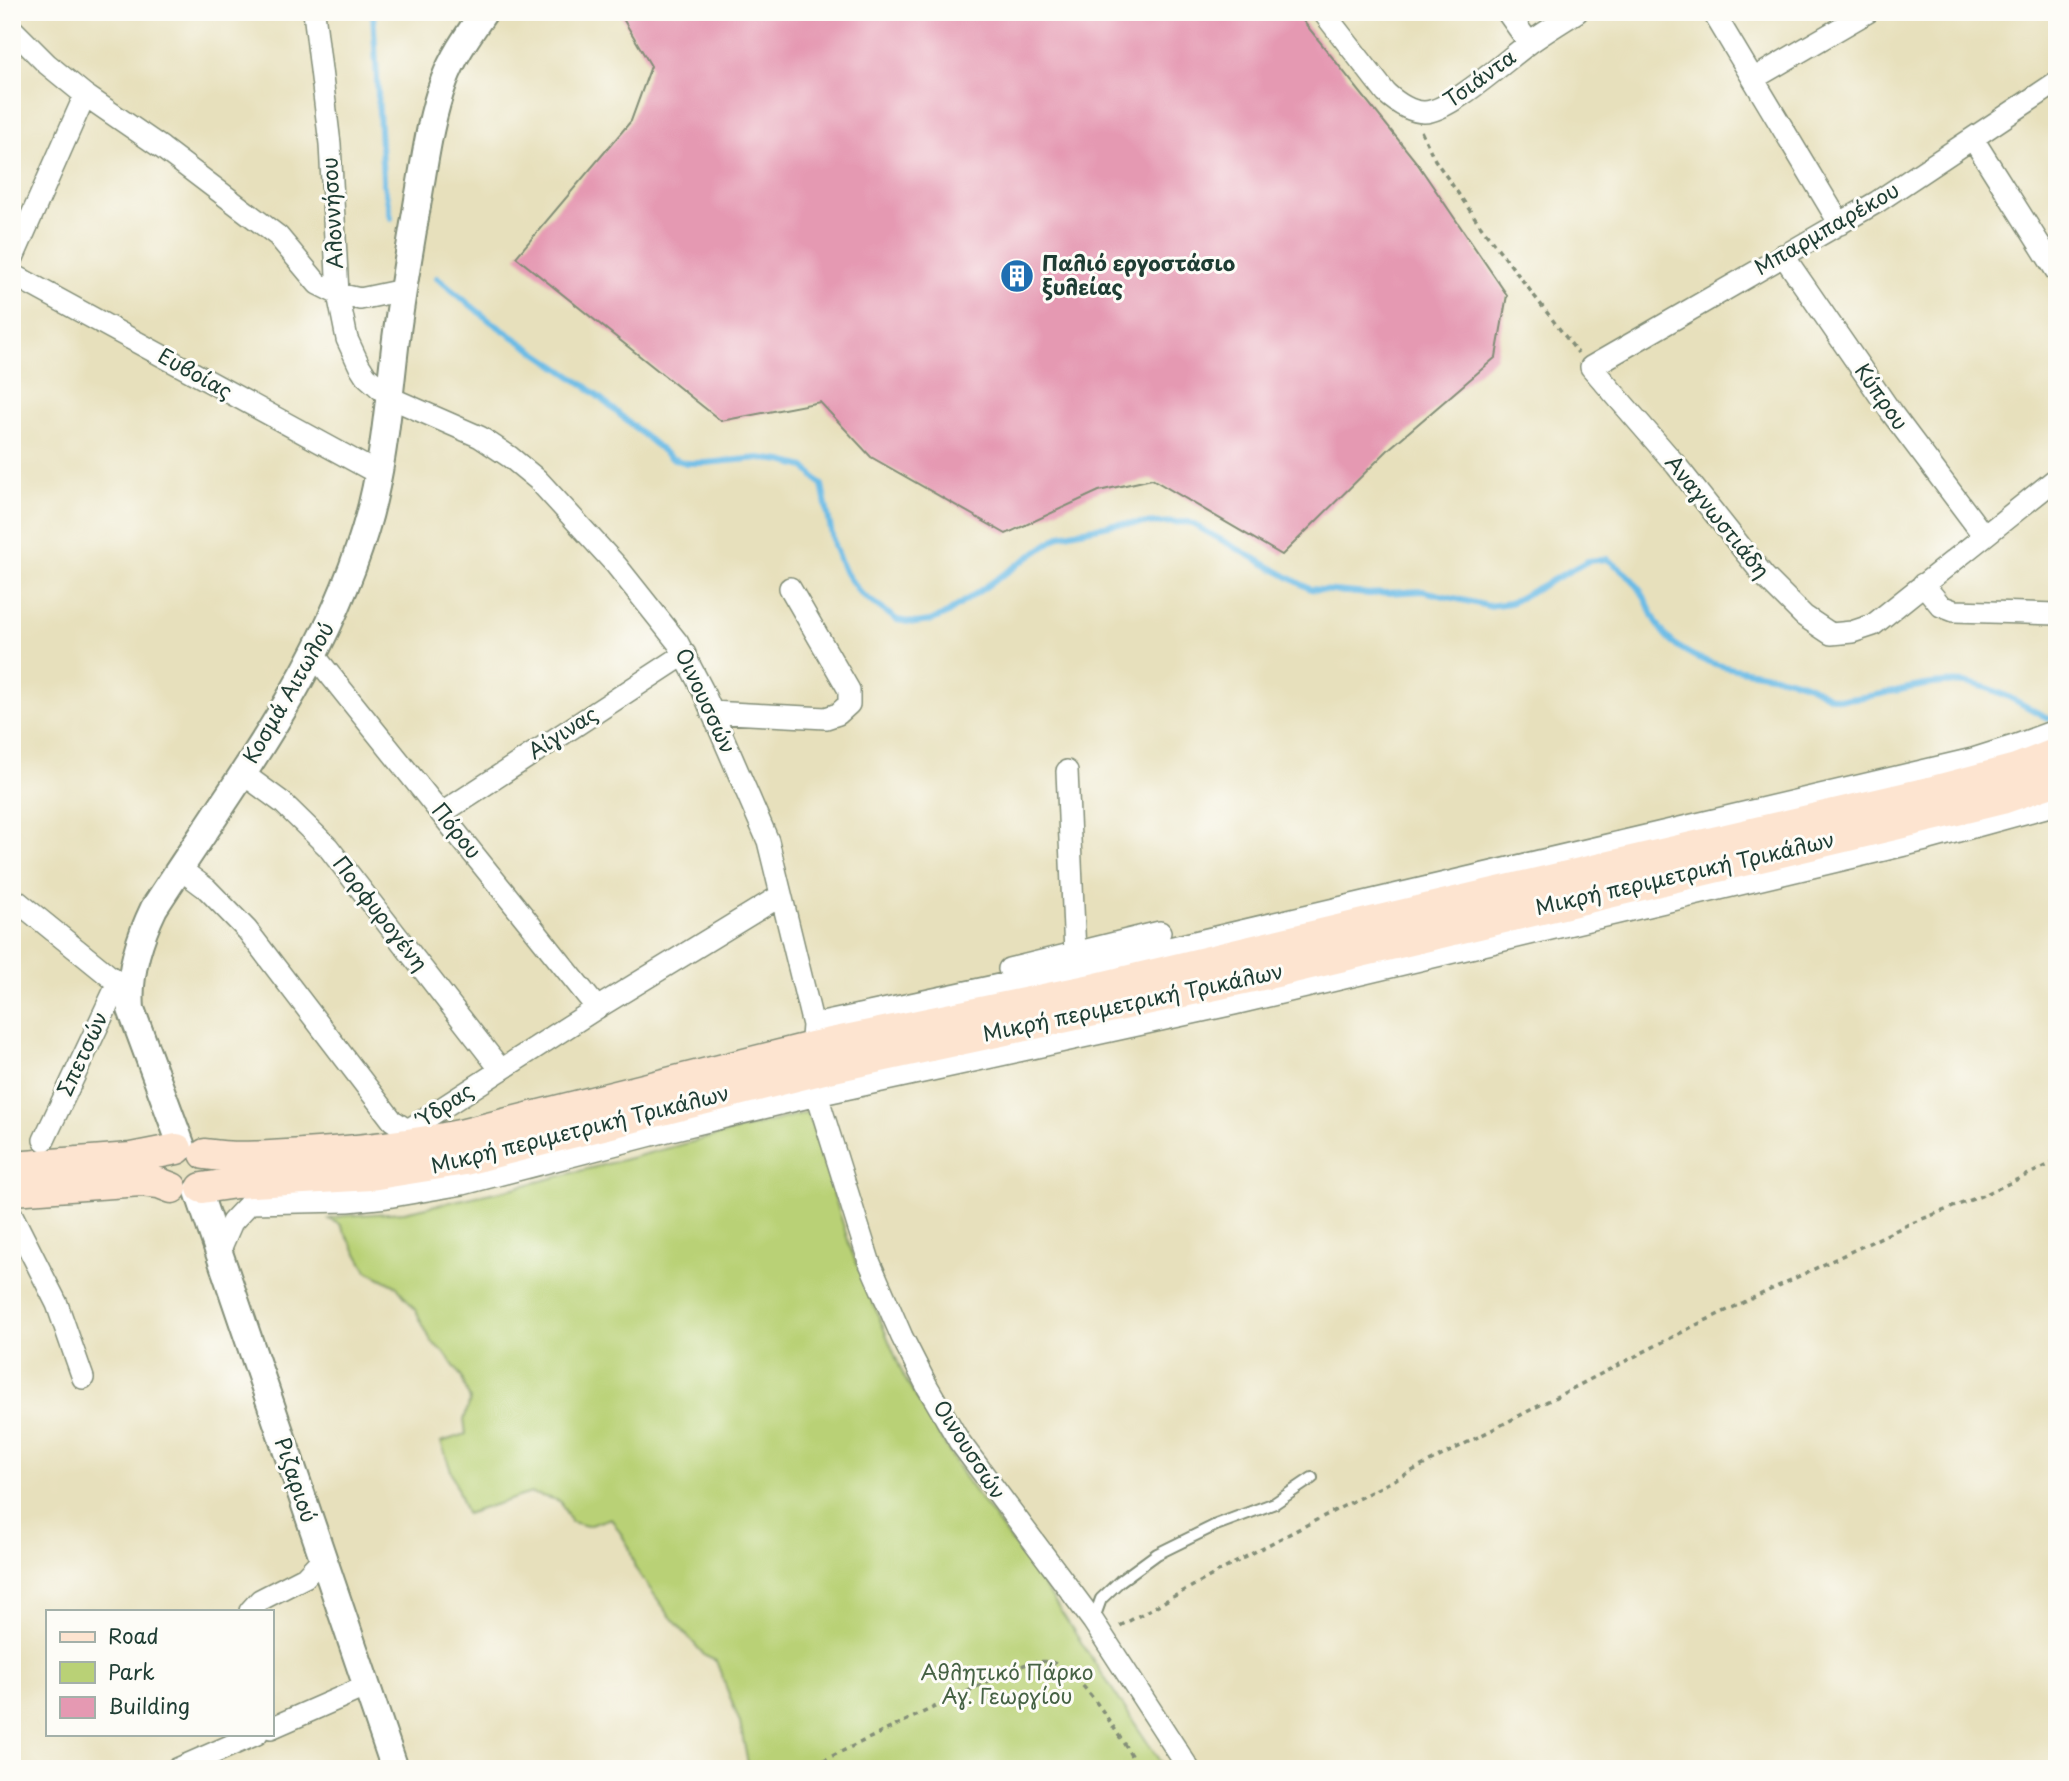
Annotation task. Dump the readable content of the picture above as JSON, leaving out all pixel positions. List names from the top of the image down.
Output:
{
  "streets": {
    "main road": ["Μικρή περιμετρική Τρικάλων"],
    "street": [
      "Τσιάντα",
      "Αλοννήσου",
      "Μπαρμπαρέκου",
      "Ευβοίας",
      "Κύπρου",
      "Αναγνωστιάδη",
      "Κοσμά Αιτωλού",
      "Οινουσσών",
      "Αίγινας",
      "Πόρου",
      "Πορφυρογένη",
      "Σπετσών",
      "Ύδρας",
      "Ριζαριού"
    ]
  },
  "crossings": [
    ["Αλοννήσου", "Κοσμά Αιτωλού"],
    ["Αλοννήσου", "Οινουσσών"],
    ["Μπαρμπαρέκου", "Κύπρου"],
    ["Μπαρμπαρέκου", "Αναγνωστιάδη"],
    ["Ευβοίας", "Κοσμά Αιτωλού"],
    ["Κοσμά Αιτωλού", "Οινουσσών"],
    ["Κοσμά Αιτωλού", "Πόρου"],
    ["Κοσμά Αιτωλού", "Μικρή περιμετρική Τρικάλων"],
    ["Κοσμά Αιτωλού", "Πορφυρογένη"],
    ["Κοσμά Αιτωλού", "Σπετσών"],
    ["Κοσμά Αιτωλού", "Ύδρας"],
    ["Κοσμά Αιτωλού", "Ριζαριού"],
    ["Οινουσσών", "Αίγινας"],
    ["Οινουσσών", "Μικρή περιμετρική Τρικάλων"],
    ["Οινουσσών", "Ύδρας"],
    ["Αίγινας", "Πόρου"],
    ["Πόρου", "Ύδρας"],
    ["Μικρή περιμετρική Τρικάλων", "Ριζαριού"],
    ["Πορφυρογένη", "Ύδρας"]
  ],
  "parks": ["Αθλητικό Πάρκο Αγ. Γεωργίου"],
  "places": {
    "building": ["Παλιό εργοστάσιο ξυλείας"]
  },
  "legend": ["Road", "Park", "Building"]
}
